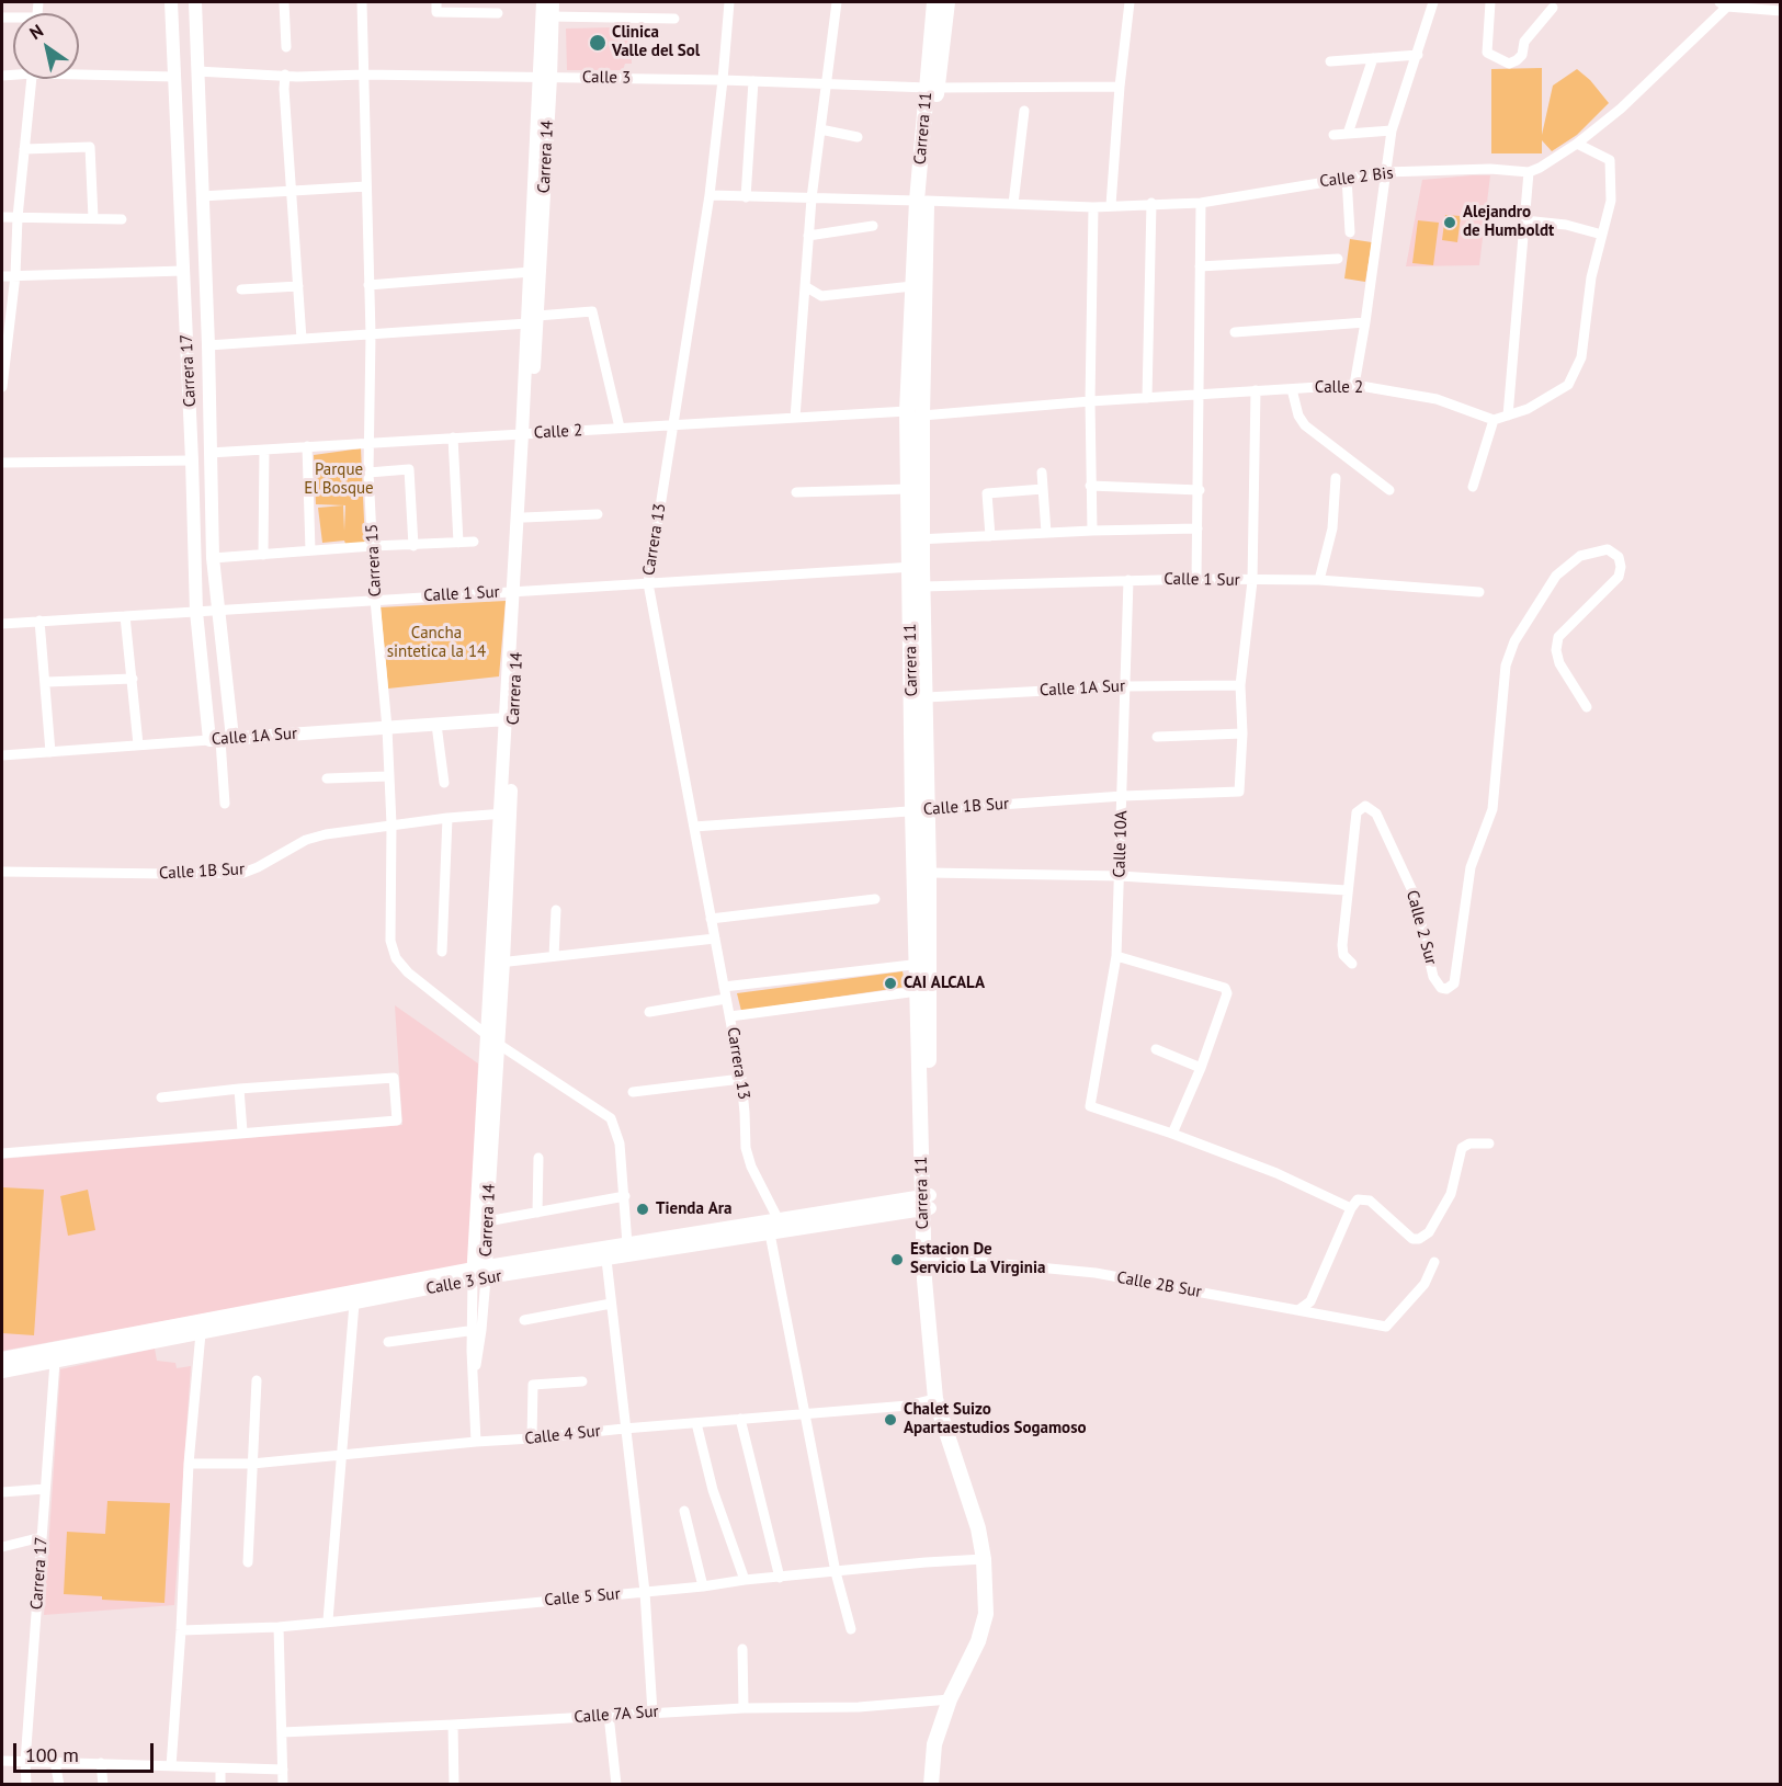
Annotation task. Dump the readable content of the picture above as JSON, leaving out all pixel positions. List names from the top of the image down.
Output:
{
  "streets": {
    "main road": ["Carrera 11"],
    "street": [
      "Calle 3",
      "Carrera 14",
      "Calle 2 Bis",
      "Carrera 17",
      "Calle 2",
      "Carrera 13",
      "Carrera 15",
      "Calle 1 Sur",
      "Calle 1A Sur",
      "Calle 1B Sur",
      "Calle 10A",
      "Calle 2 Sur",
      "Calle 3 Sur",
      "Calle 2B Sur",
      "Calle 4 Sur",
      "Calle 5 Sur",
      "Calle 7A Sur"
    ]
  },
  "crossings": [
    ["Calle 3", "Carrera 11"],
    ["Calle 3", "Carrera 14"],
    ["Calle 3", "Carrera 17"],
    ["Calle 3", "Carrera 13"],
    ["Calle 3", "Carrera 15"],
    ["Carrera 11", "Calle 2 Bis"],
    ["Carrera 11", "Calle 2"],
    ["Carrera 11", "Calle 1 Sur"],
    ["Carrera 11", "Calle 1A Sur"],
    ["Carrera 11", "Calle 1B Sur"],
    ["Carrera 11", "Calle 3 Sur"],
    ["Carrera 11", "Calle 2B Sur"],
    ["Carrera 11", "Calle 4 Sur"],
    ["Carrera 11", "Calle 5 Sur"],
    ["Carrera 11", "Calle 7A Sur"],
    ["Carrera 14", "Calle 2"],
    ["Carrera 14", "Carrera 15"],
    ["Carrera 14", "Calle 1 Sur"],
    ["Carrera 14", "Calle 1A Sur"],
    ["Carrera 14", "Calle 1B Sur"],
    ["Carrera 14", "Calle 3 Sur"],
    ["Carrera 14", "Calle 4 Sur"],
    ["Calle 2 Bis", "Carrera 13"],
    ["Carrera 17", "Calle 2"],
    ["Carrera 17", "Calle 1 Sur"],
    ["Carrera 17", "Calle 1A Sur"],
    ["Carrera 17", "Calle 3 Sur"],
    ["Calle 2", "Carrera 13"],
    ["Calle 2", "Carrera 15"],
    ["Carrera 13", "Calle 1 Sur"],
    ["Carrera 13", "Calle 1B Sur"],
    ["Carrera 13", "Calle 3 Sur"],
    ["Carrera 15", "Calle 1 Sur"],
    ["Carrera 15", "Calle 1A Sur"],
    ["Carrera 15", "Calle 1B Sur"],
    ["Carrera 15", "Calle 3 Sur"],
    ["Calle 1 Sur", "Calle 10A"],
    ["Calle 1A Sur", "Calle 10A"],
    ["Calle 1B Sur", "Calle 10A"]
  ],
  "parks": ["Parque El Bosque", "Cancha sintetica la 14"],
  "places": [
    "Clinica Valle del Sol",
    "Alejandro de Humboldt",
    "CAI ALCALA",
    "Tienda Ara",
    "Estacion De Servicio La Virginia",
    "Chalet Suizo Apartaestudios Sogamoso"
  ],
  "scale_bar": "100 m",
  "north": "top left"
}
